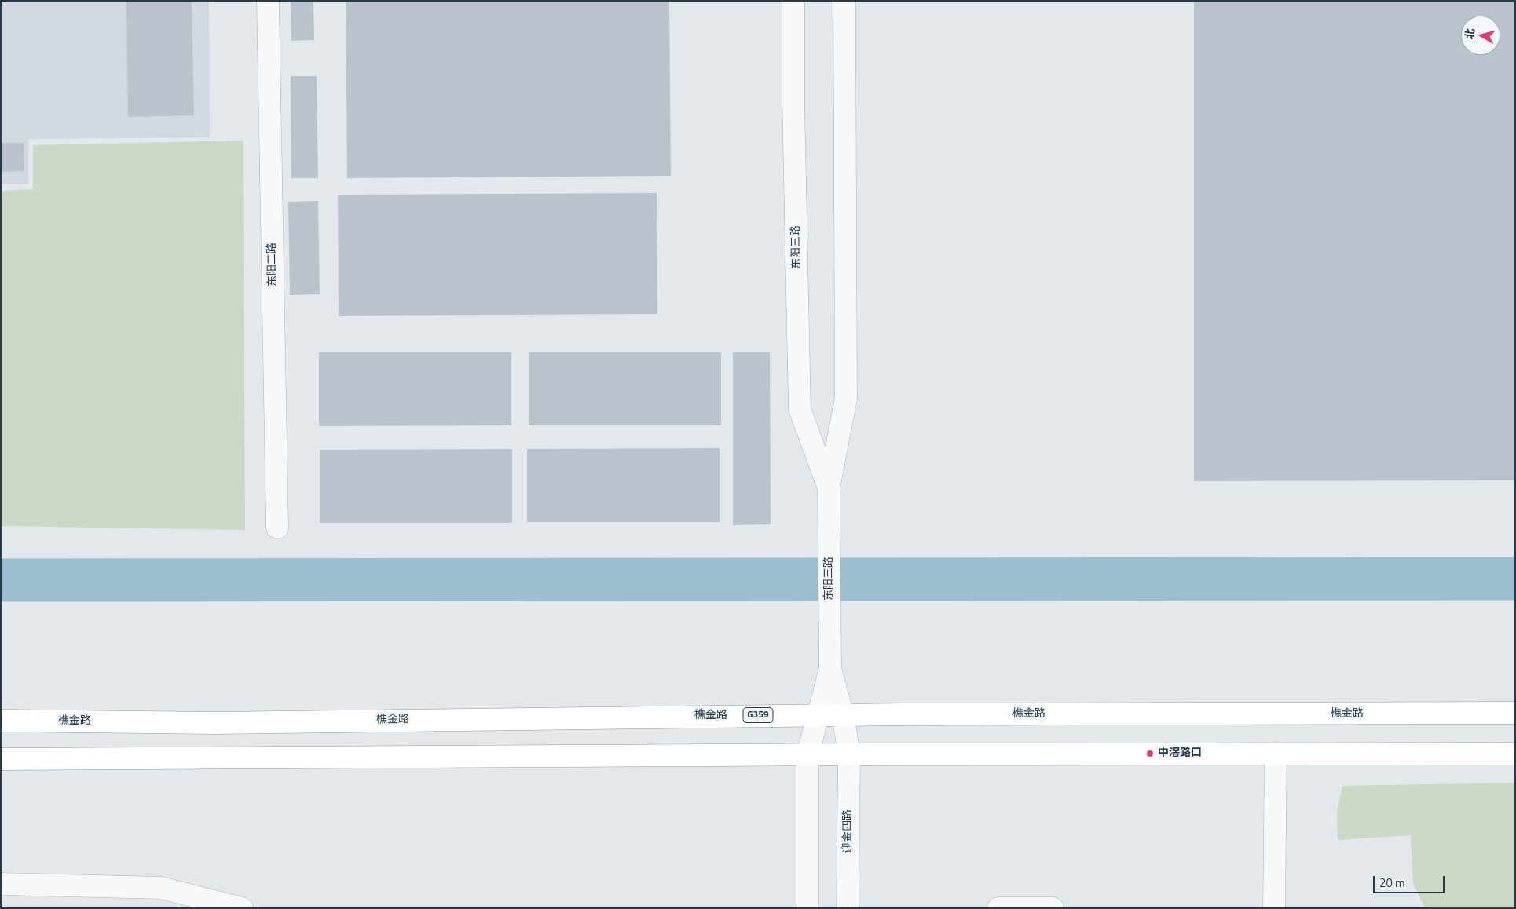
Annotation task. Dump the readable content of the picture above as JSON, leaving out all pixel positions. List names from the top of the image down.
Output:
{
  "streets": {
    "highway": ["樵金路", "G359"],
    "street": ["东阳三路", "东阳二路", "迎金四路"]
  },
  "crossings": [
    ["东阳三路", "迎金四路"],
    ["樵金路", "迎金四路"]
  ],
  "places": ["中滘路口"],
  "scale_bar": "20 m",
  "north": "left"
}
